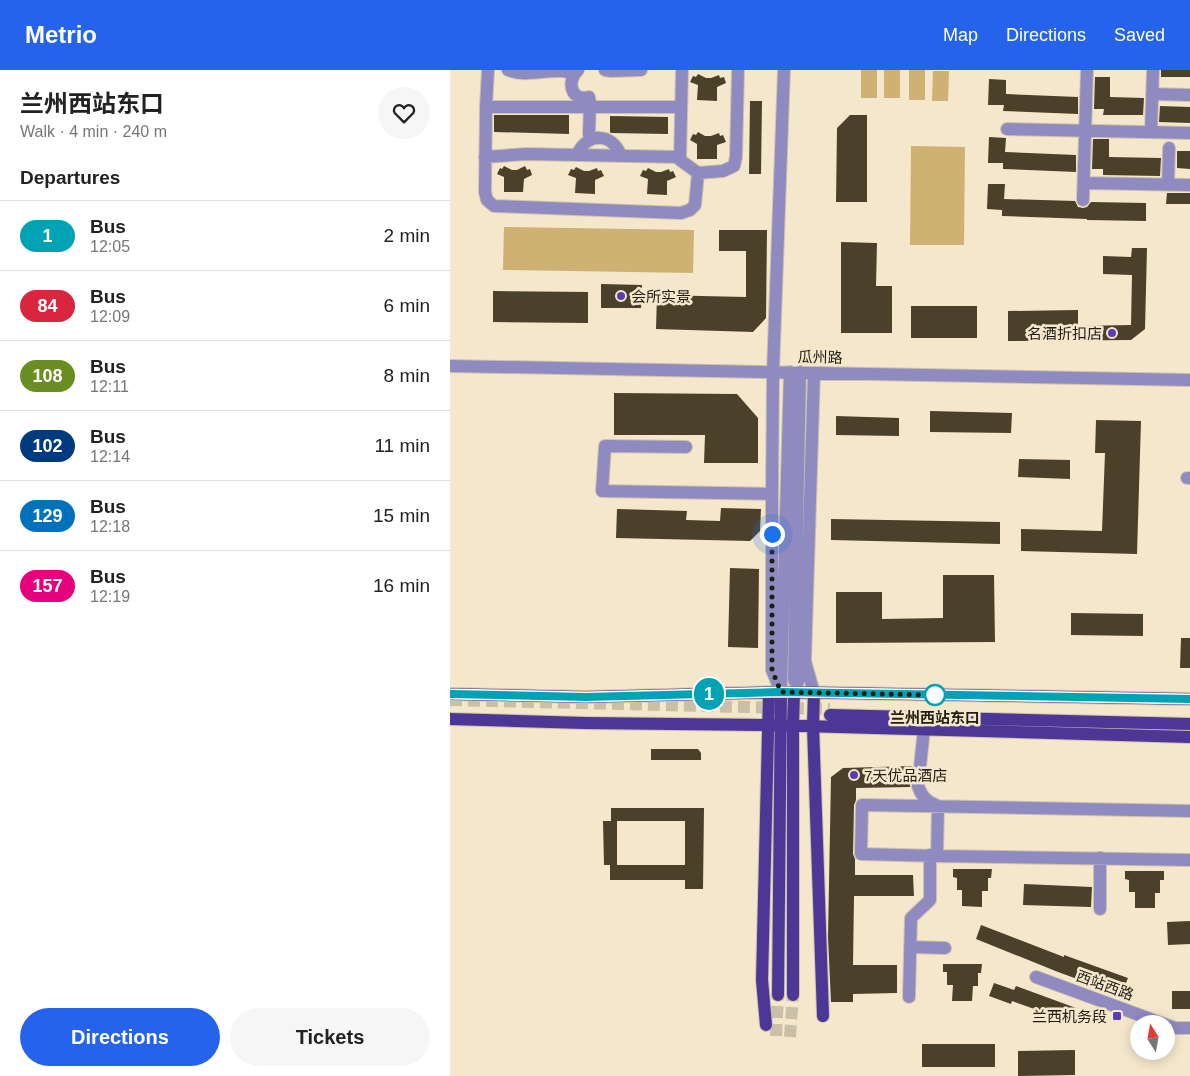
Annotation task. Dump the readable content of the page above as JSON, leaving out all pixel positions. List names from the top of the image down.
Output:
{
  "streets": {
    "street": ["瓜州路", "西站西路"]
  },
  "places": {
    "other": [
      "会所实景",
      "名酒折扣店",
      "兰州西站东口",
      "7天优品酒店"
    ],
    "transit": ["兰西机务段"]
  },
  "lines": ["bus line 1"],
  "north": "top",
  "page": {
    "header": "Metrio",
    "nav": ["Map", "Directions", "Saved"],
    "heading": [
      ["兰州西站东口", "Walk · 4 min · 240 m"],
      "Departures"
    ],
    "on_map": "1",
    "list": [
      {
        "mark": "1",
        "name": "Bus",
        "note": "12:05",
        "value": "2 min"
      },
      {
        "mark": "84",
        "name": "Bus",
        "note": "12:09",
        "value": "6 min"
      },
      {
        "mark": "108",
        "name": "Bus",
        "note": "12:11",
        "value": "8 min"
      },
      {
        "mark": "102",
        "name": "Bus",
        "note": "12:14",
        "value": "11 min"
      },
      {
        "mark": "129",
        "name": "Bus",
        "note": "12:18",
        "value": "15 min"
      },
      {
        "mark": "157",
        "name": "Bus",
        "note": "12:19",
        "value": "16 min"
      }
    ],
    "buttons": ["Directions", "Tickets"]
  }
}
